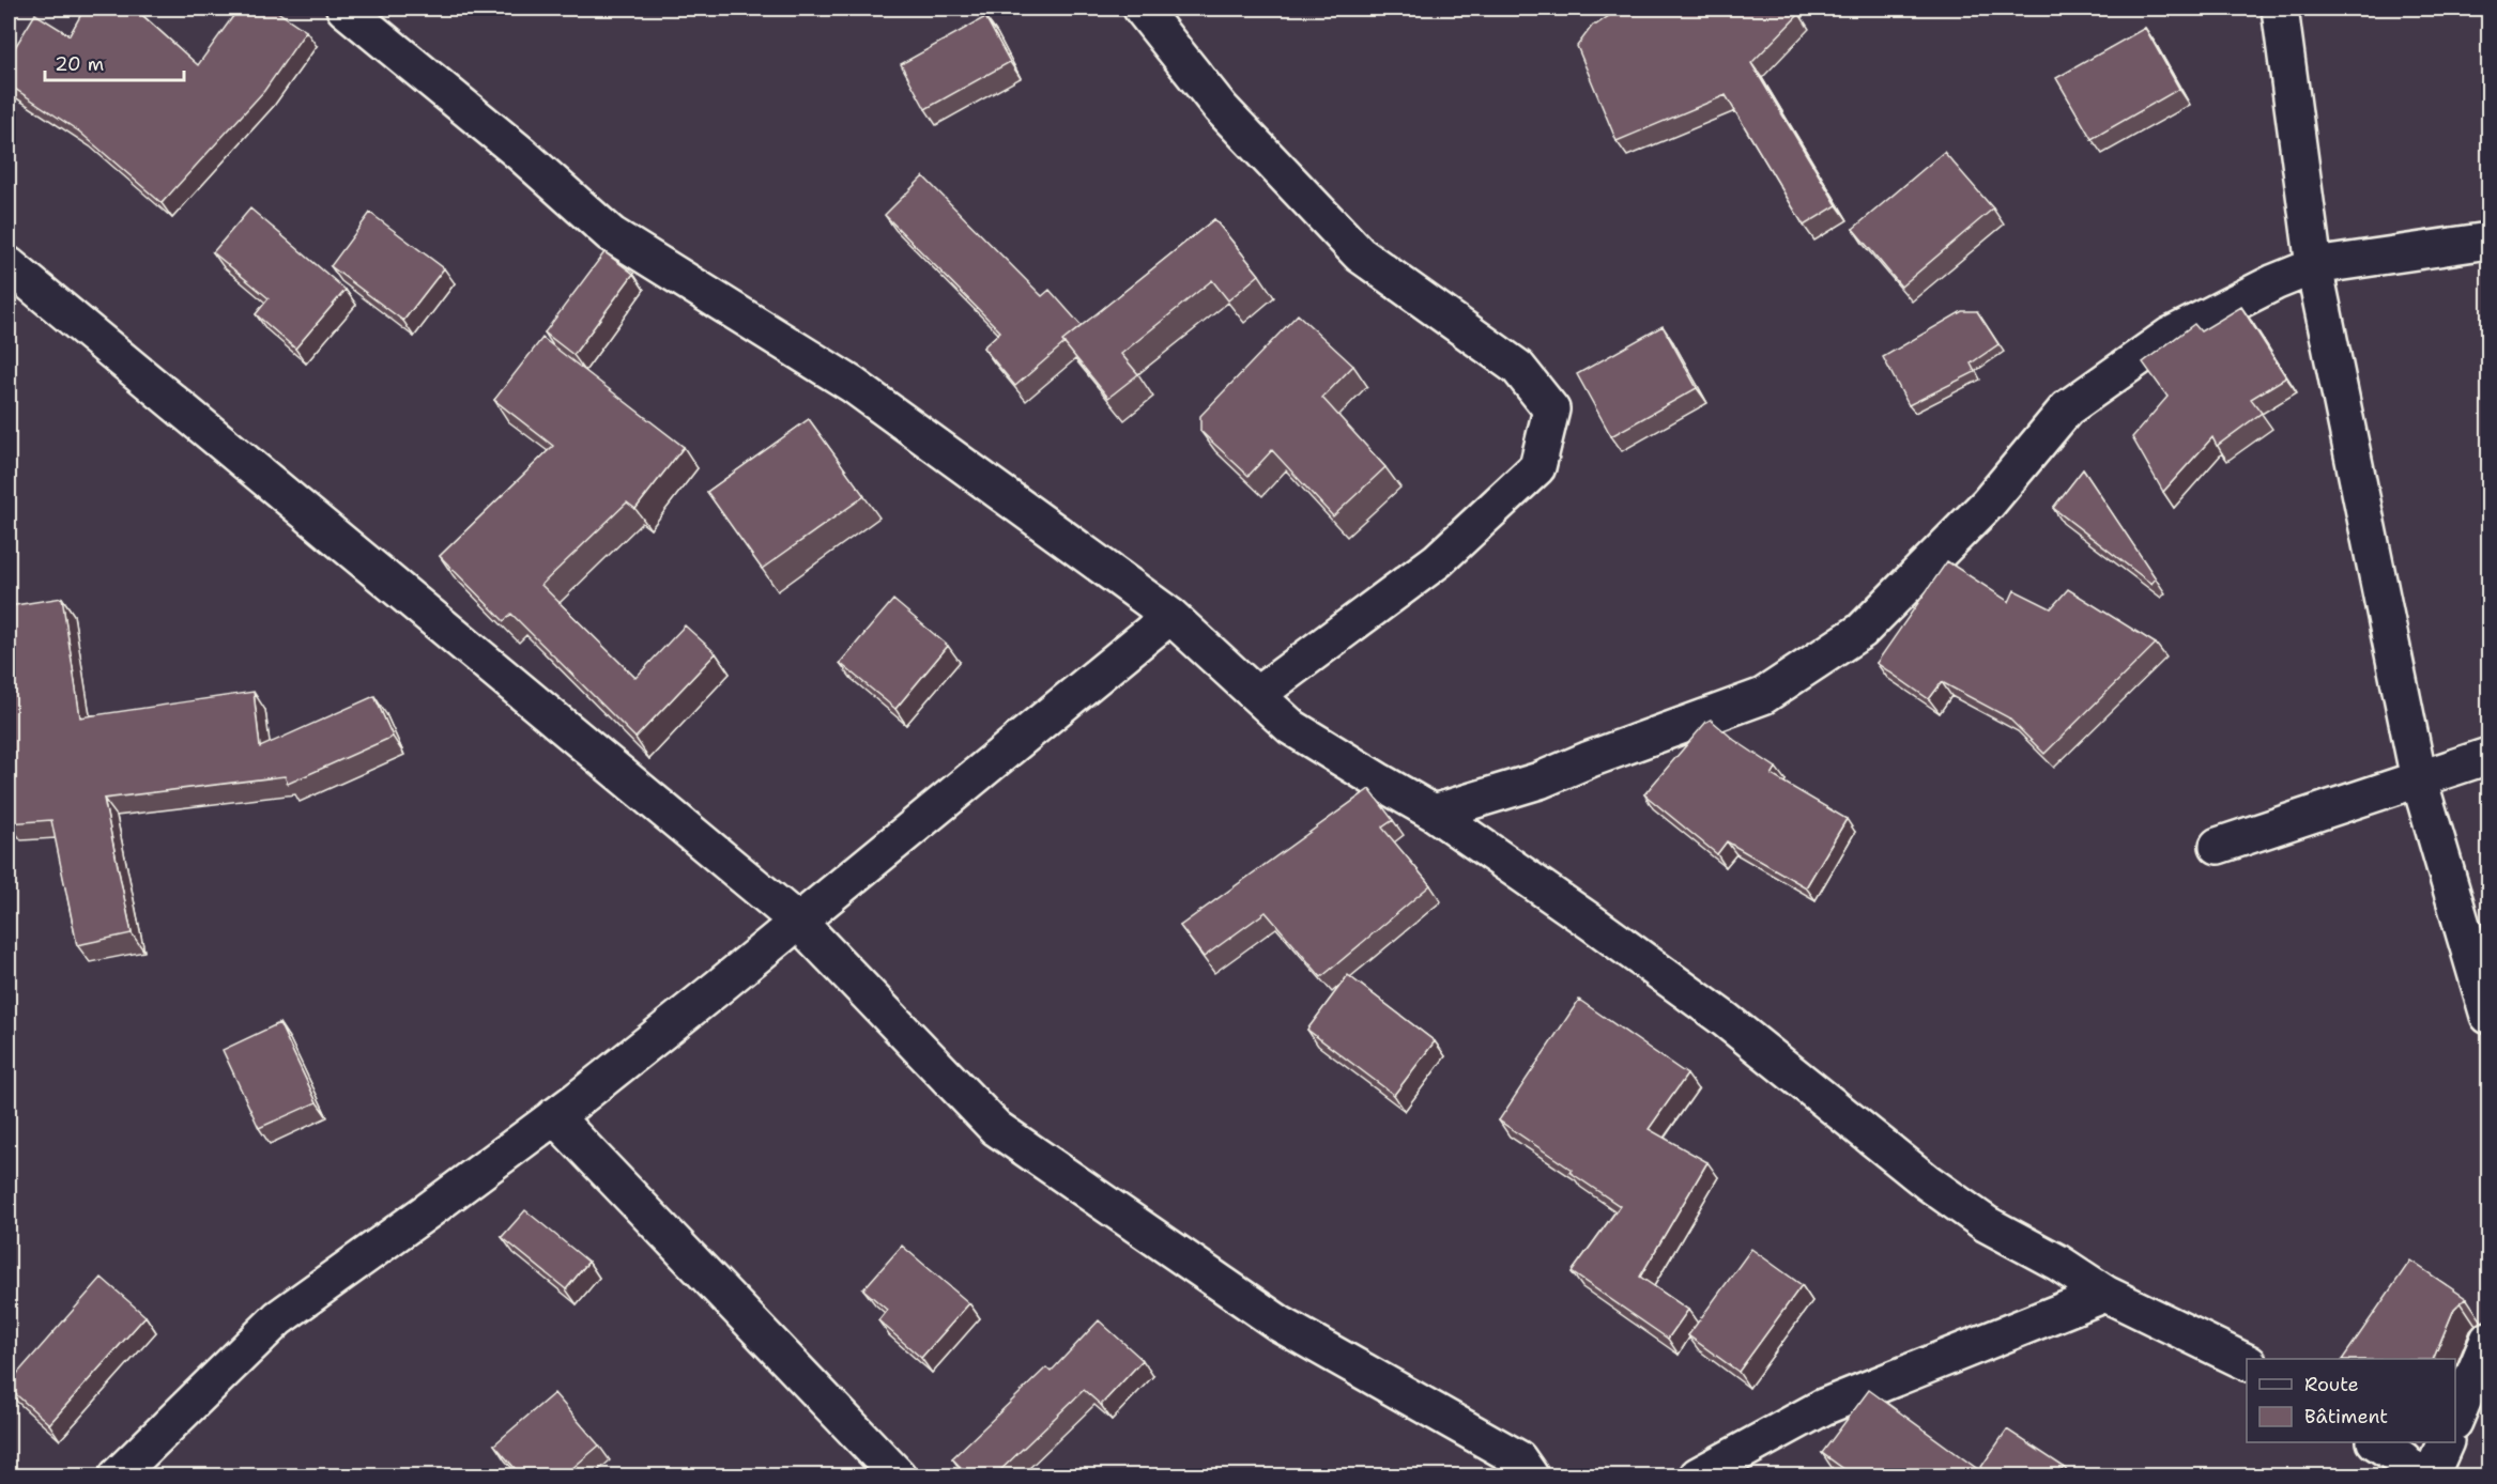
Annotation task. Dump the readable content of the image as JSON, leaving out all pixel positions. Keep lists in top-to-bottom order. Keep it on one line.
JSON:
{"legend":["Route","Bâtiment"],"scale_bar":"20 m"}
